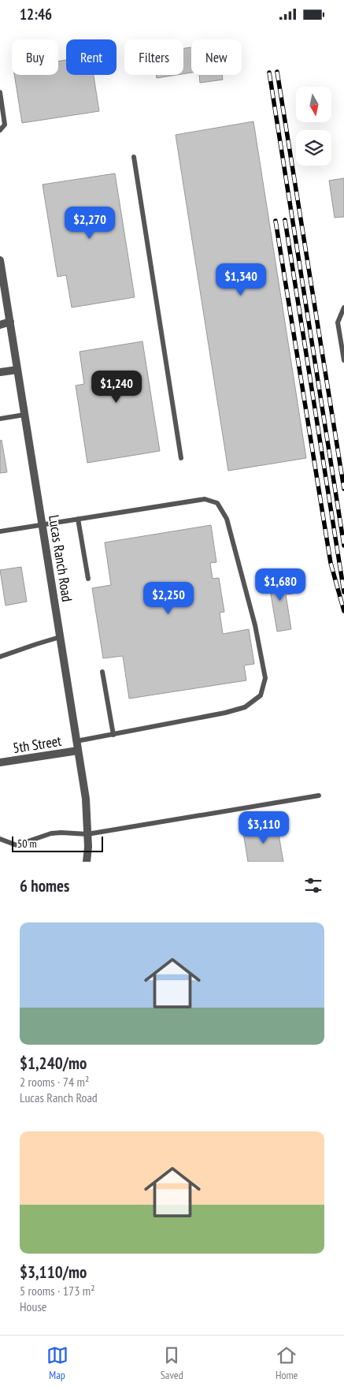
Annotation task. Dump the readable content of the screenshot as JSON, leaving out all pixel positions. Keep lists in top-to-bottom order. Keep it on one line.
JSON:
{"streets":{"street":["Lucas Ranch Road","5th Street"]},"crossings":[["Lucas Ranch Road","5th Street"]],"scale_bar":"50 m","north":"bottom","page":{"status":"12:46","chip":["Buy","Rent","Filters","New"],"price":["$2,270","$1,340","$1,240","$1,680","$2,250","$3,110"],"scale":"50 m","heading":"6 homes","list":[{"name":"$1,240/mo","note":"2 rooms · 74 m² · Lucas Ranch Road"},{"name":"$3,110/mo","note":"5 rooms · 173 m² · House"}],"tabs":["Map","Saved","Home"]}}
